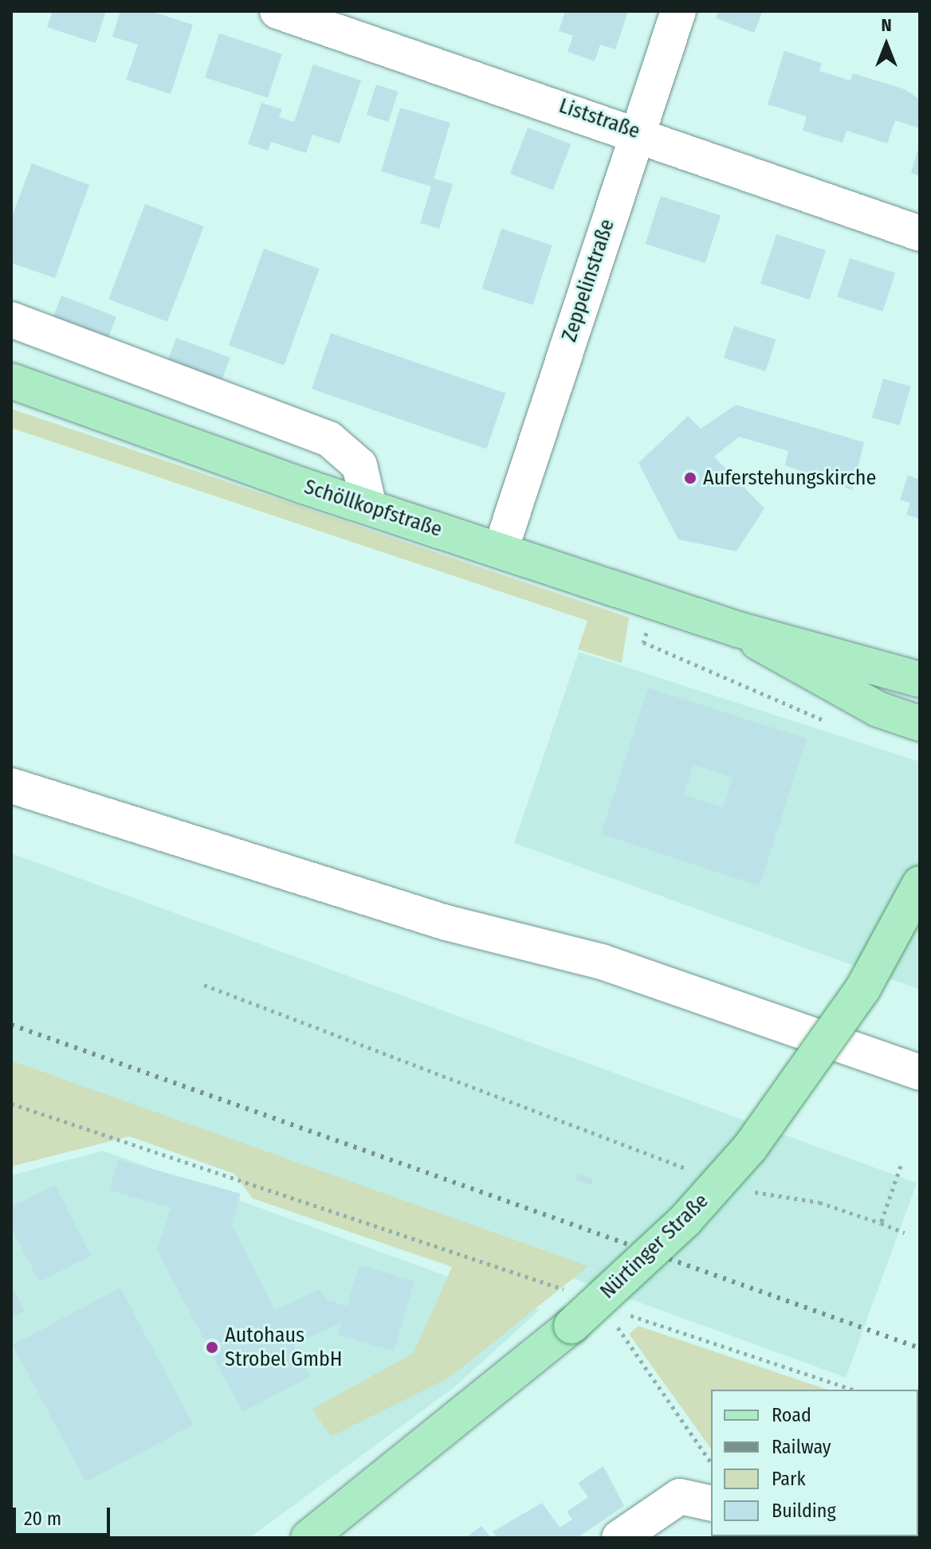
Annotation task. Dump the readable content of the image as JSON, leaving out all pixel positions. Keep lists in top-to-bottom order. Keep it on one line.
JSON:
{"streets":{"main road":["Schöllkopfstraße","Nürtinger Straße"],"street":["Liststraße","Zeppelinstraße"]},"crossings":[["Liststraße","Zeppelinstraße"],["Zeppelinstraße","Schöllkopfstraße"]],"places":["Auferstehungskirche","Autohaus Strobel GmbH"],"legend":["Road","Railway","Park","Building"],"scale_bar":"20 m","north":"top"}
